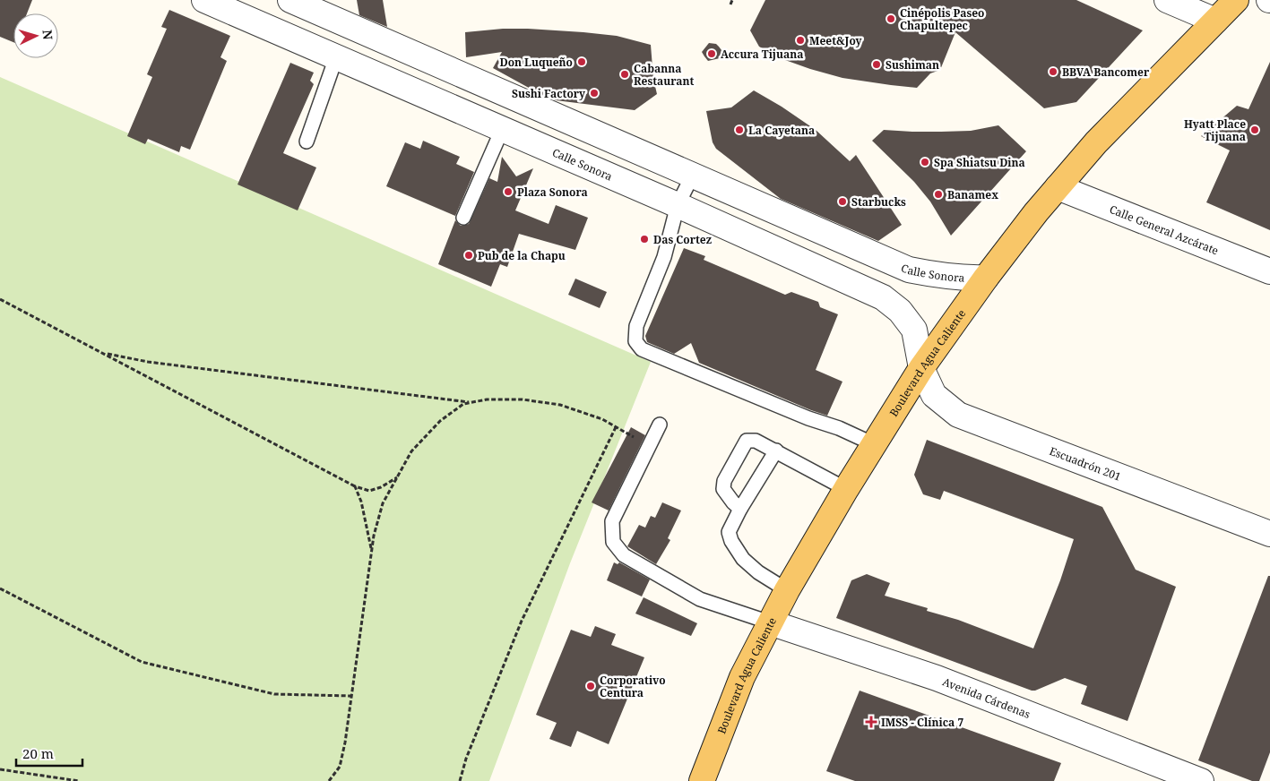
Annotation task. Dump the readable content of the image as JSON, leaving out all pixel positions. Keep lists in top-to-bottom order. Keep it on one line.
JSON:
{"streets":{"main road":["Boulevard Agua Caliente"],"street":["Calle Sonora","Calle General Azcárate","Escuadrón 201","Avenida Cárdenas"]},"crossings":[["Calle Sonora","Boulevard Agua Caliente"],["Calle Sonora","Escuadrón 201"],["Calle General Azcárate","Boulevard Agua Caliente"],["Boulevard Agua Caliente","Escuadrón 201"],["Boulevard Agua Caliente","Avenida Cárdenas"]],"places":{"other":["Cinépolis Paseo Chapultepec","Meet&Joy","Accura Tijuana","Don Luqueño","Sushiman","BBVA Bancomer","Cabanna Restaurant","Sushi Factory","La Cayetana","Hyatt Place Tijuana","Spa Shiatsu Dina","Plaza Sonora","Banamex","Starbucks","Das Cortez","Pub de la Chapu","Corporativo Centura"],"health":["IMSS - Clínica 7"]},"scale_bar":"20 m","north":"right"}
